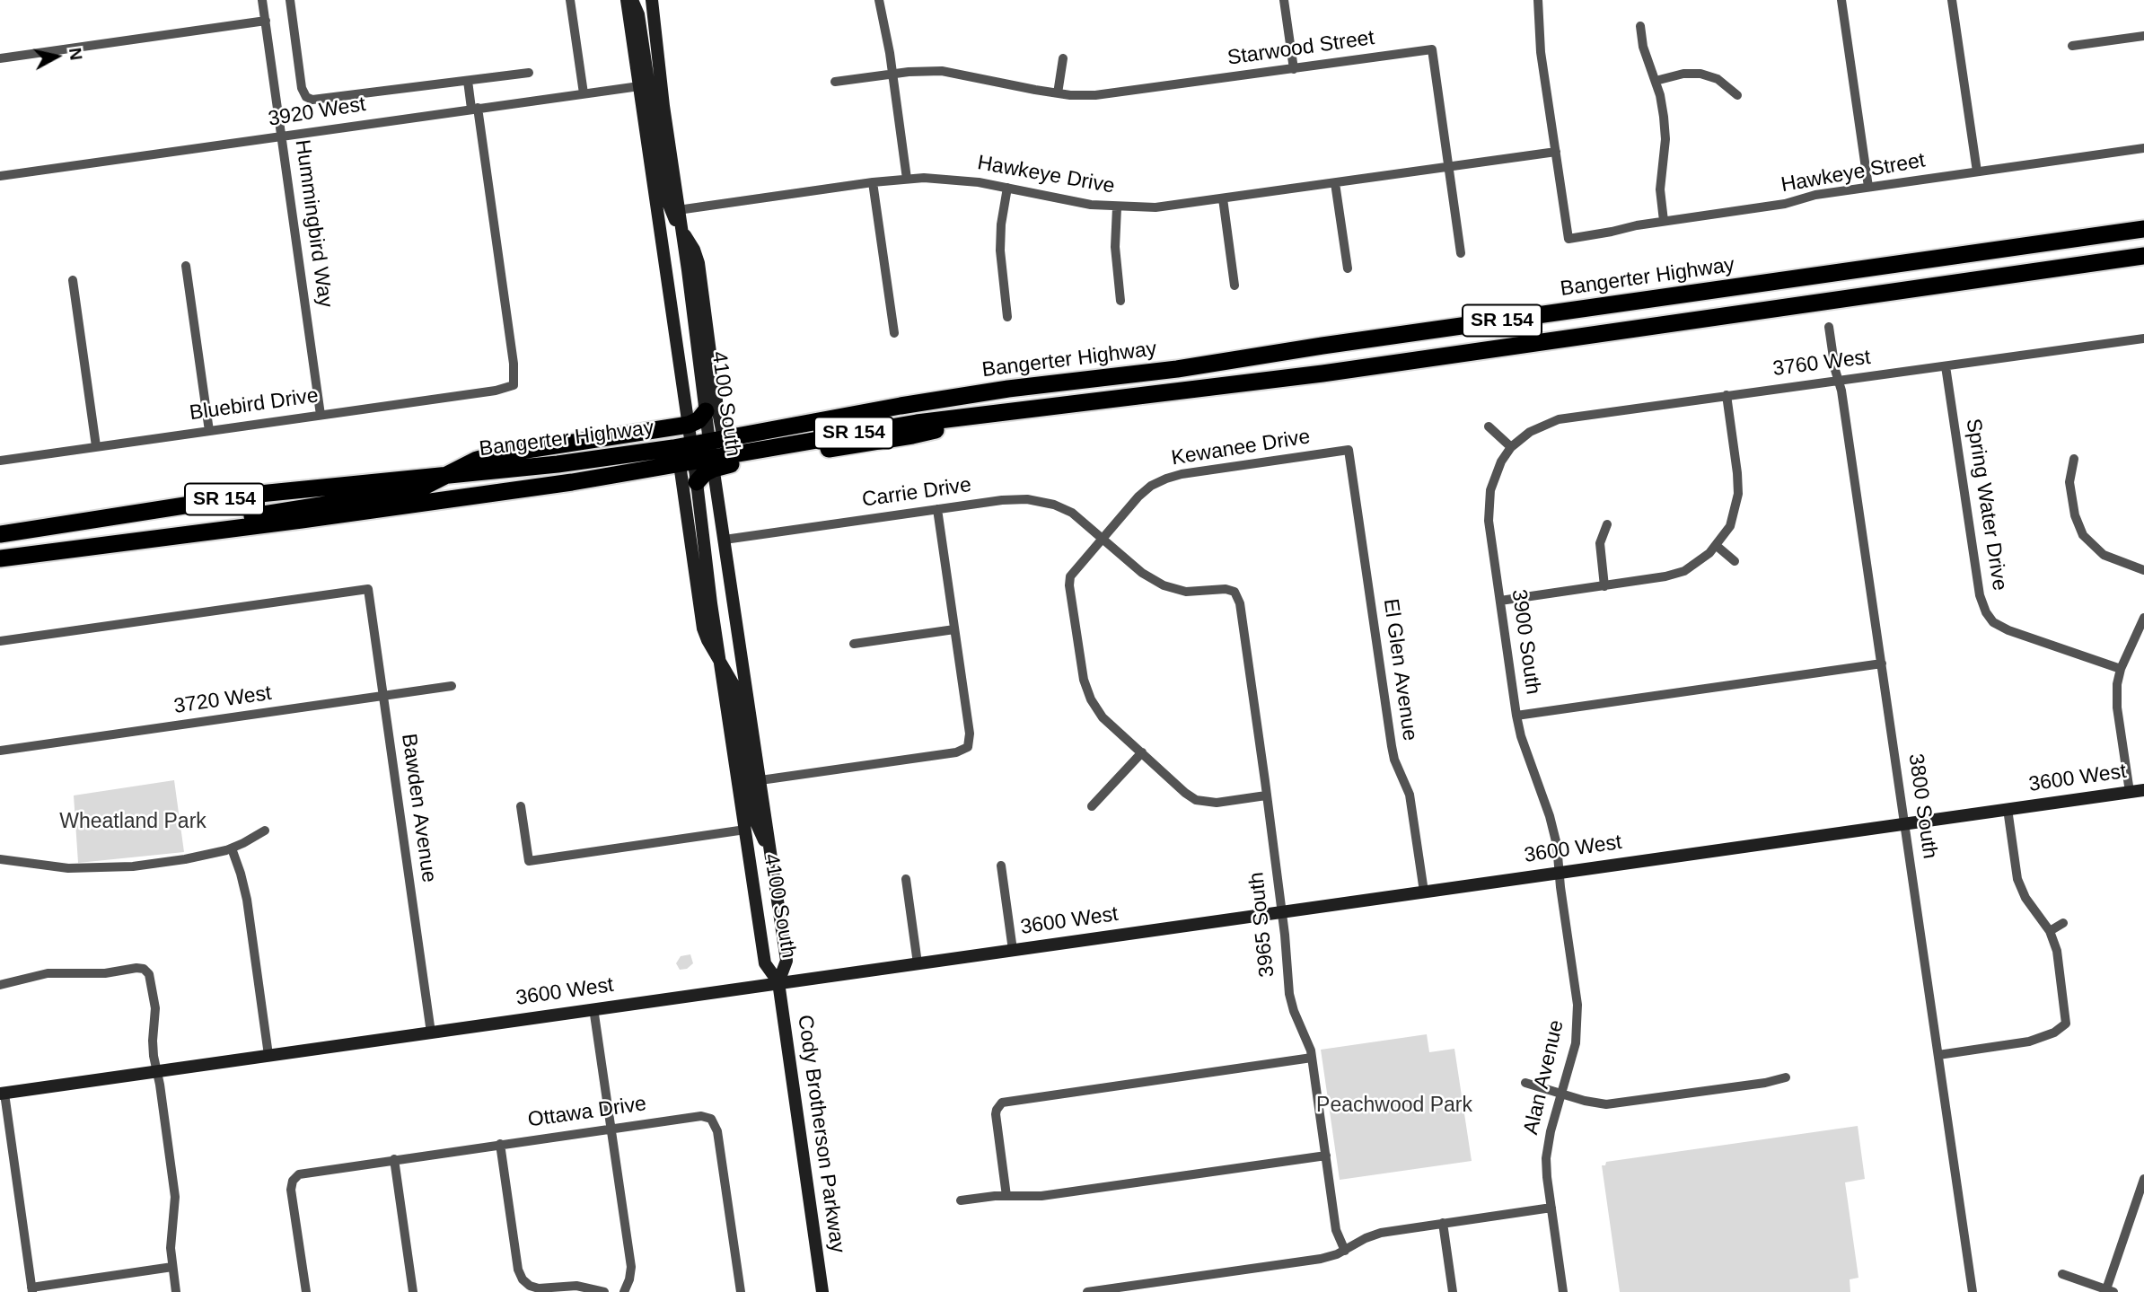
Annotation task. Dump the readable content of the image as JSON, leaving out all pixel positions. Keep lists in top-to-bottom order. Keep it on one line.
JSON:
{"streets":{"highway":["Bangerter Highway","SR 154"],"main road":["4100 South","3600 West","Cody Brotherson Parkway"],"street":["Starwood Street","3920 West","Hawkeye Street","Hawkeye Drive","Hummingbird Way","3760 West","Bluebird Drive","Kewanee Drive","Carrie Drive","Spring Water Drive","3900 South","El Glen Avenue","3720 West","3800 South","Bawden Avenue","3965 South","Alan Avenue","Ottawa Drive"]},"crossings":[["Starwood Street","Hawkeye Drive"],["3920 West","Hummingbird Way"],["3920 West","4100 South"],["3920 West","Bluebird Drive"],["Hawkeye Street","Hawkeye Drive"],["Hawkeye Drive","4100 South"],["Hummingbird Way","Bluebird Drive"],["Bangerter Highway","4100 South"],["3760 West","Spring Water Drive"],["3760 West","3900 South"],["3760 West","3800 South"],["4100 South","Carrie Drive"],["4100 South","3600 West"],["4100 South","Cody Brotherson Parkway"],["Kewanee Drive","Carrie Drive"],["Kewanee Drive","El Glen Avenue"],["Kewanee Drive","3965 South"],["Carrie Drive","3965 South"],["3900 South","3600 West"],["3900 South","Alan Avenue"],["El Glen Avenue","3600 West"],["3720 West","Bawden Avenue"],["3600 West","3800 South"],["3600 West","Bawden Avenue"],["3600 West","3965 South"],["3600 West","Alan Avenue"],["3600 West","Cody Brotherson Parkway"]],"parks":["Wheatland Park","Peachwood Park"],"north":"right"}
